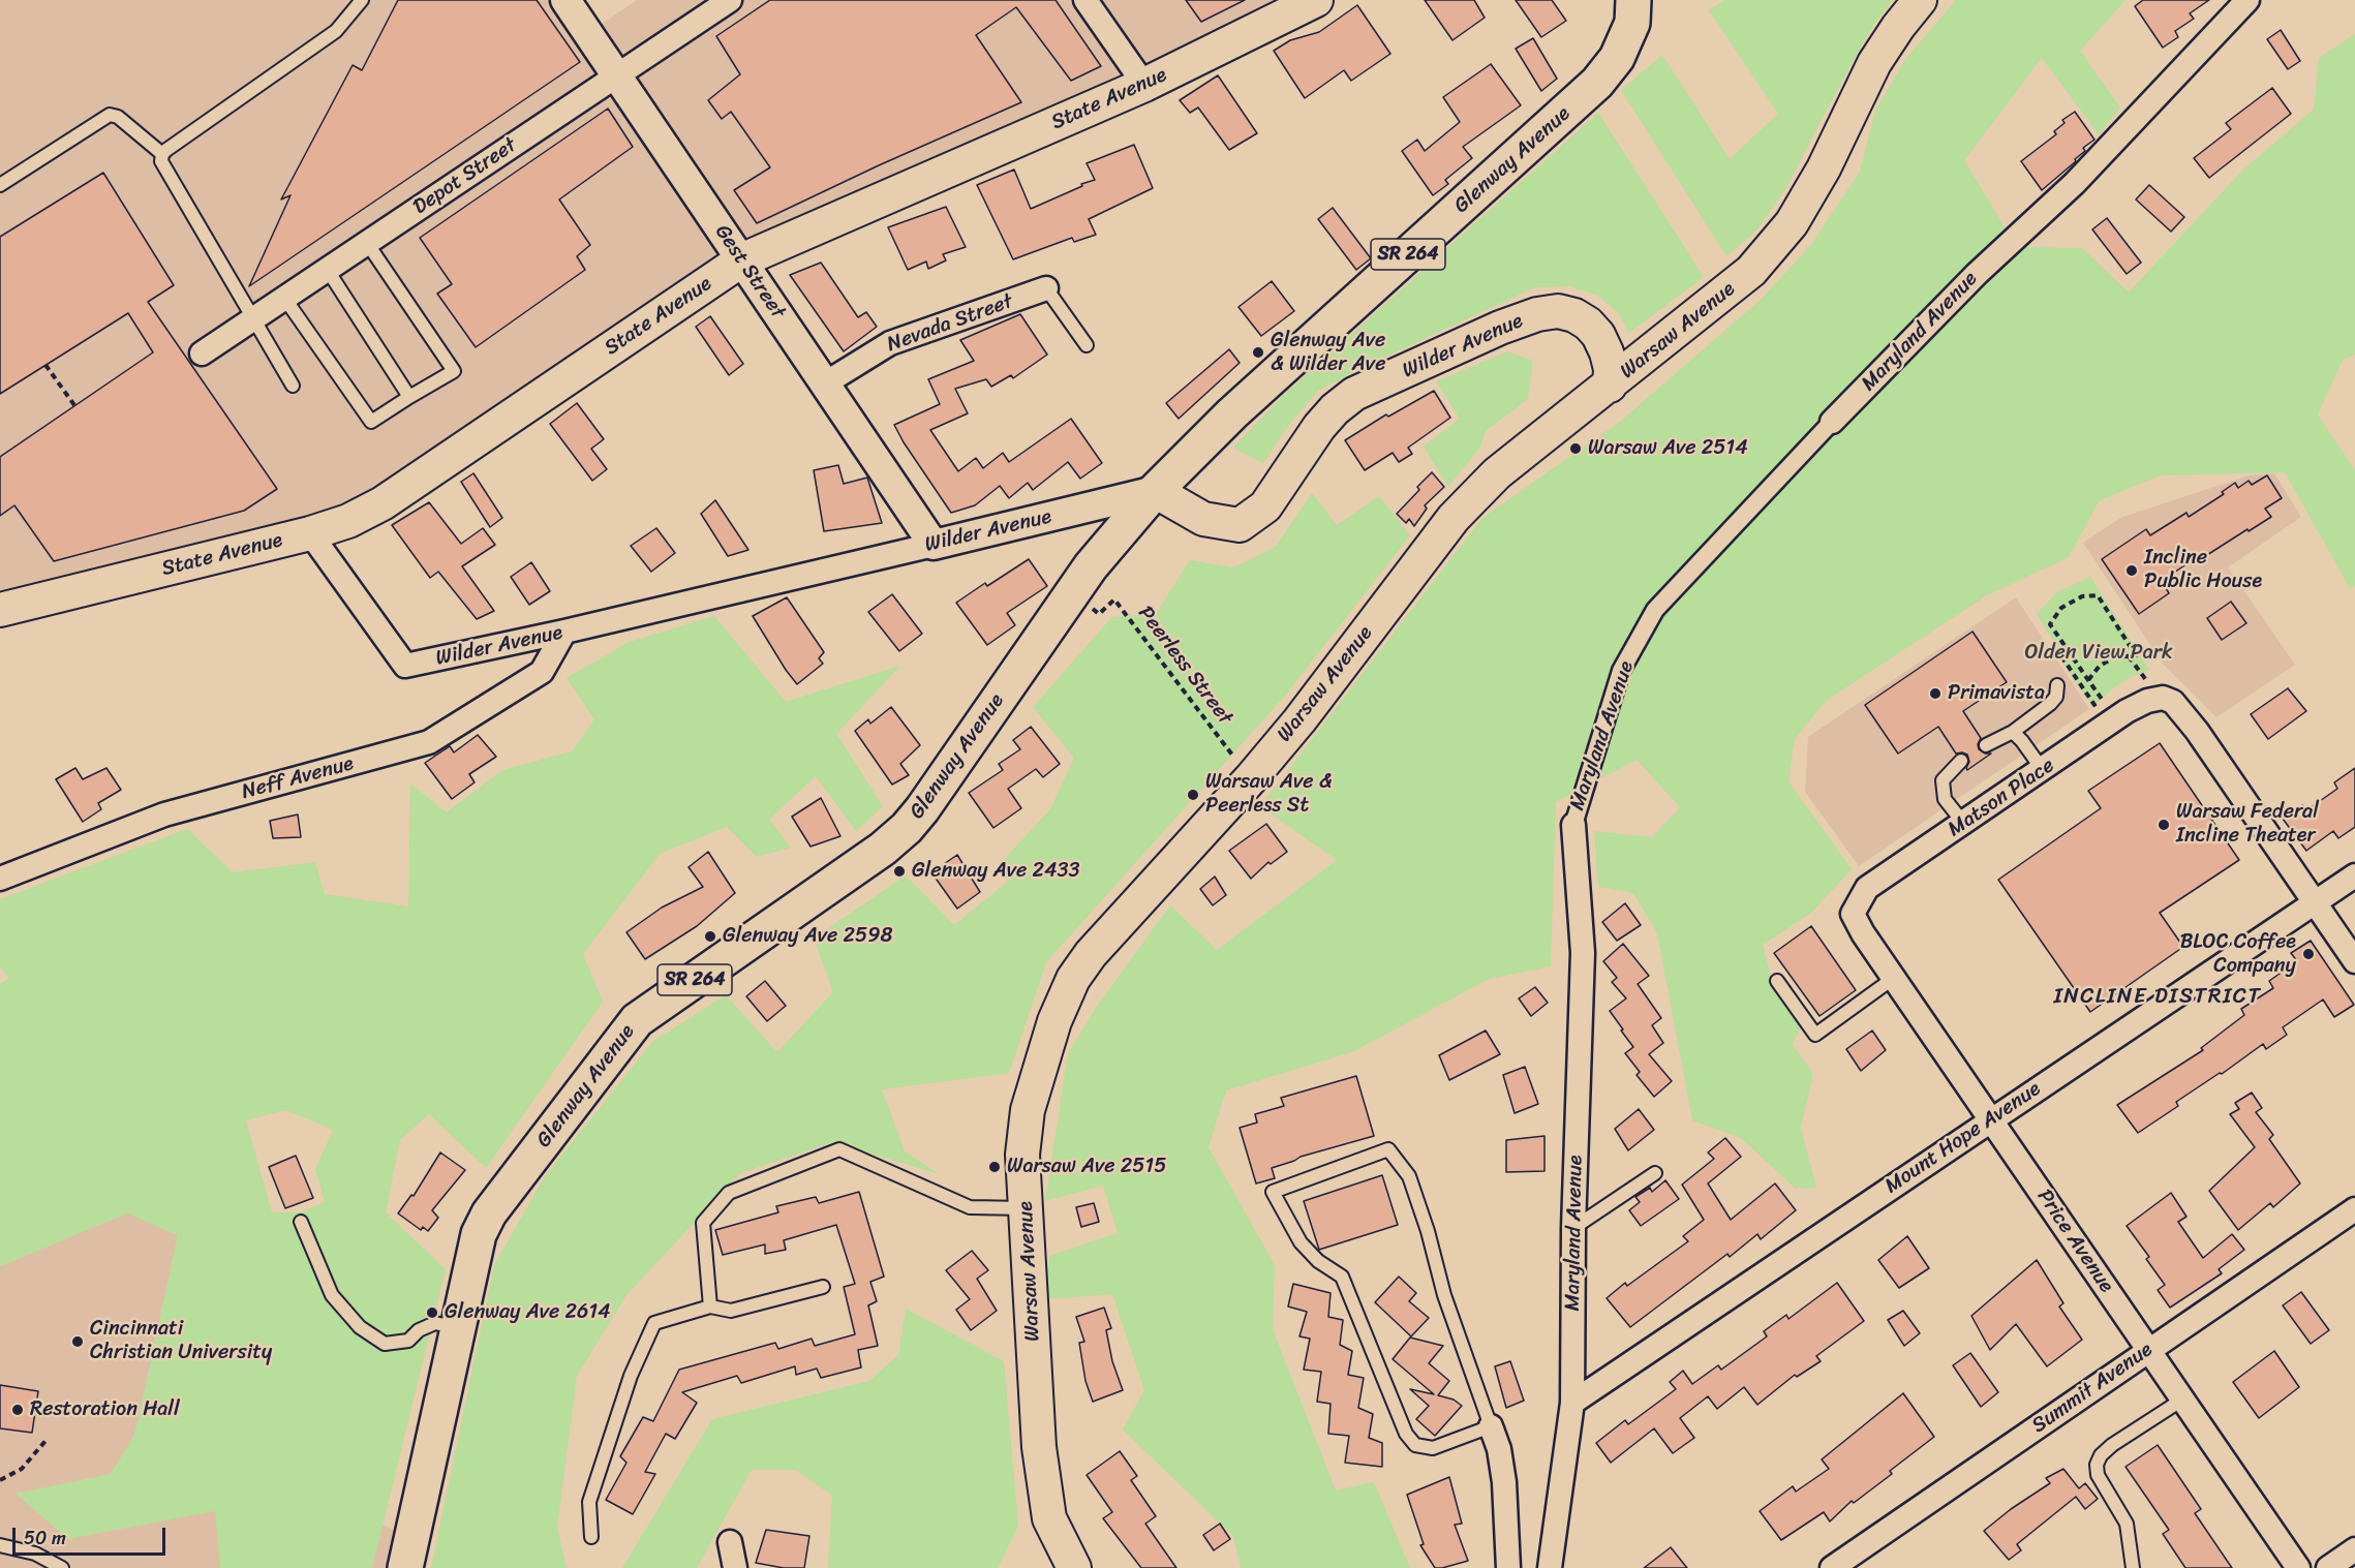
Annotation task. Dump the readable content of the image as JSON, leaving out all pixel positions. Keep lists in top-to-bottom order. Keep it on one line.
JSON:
{"streets":{"main road":["State Avenue","Glenway Avenue","SR 264","Warsaw Avenue","Wilder Avenue"],"street":["Depot Street","Gest Street","Nevada Street","Maryland Avenue","Neff Avenue","Matson Place","Mount Hope Avenue","Price Avenue","Summit Avenue"],"path":["Peerless Street"]},"crossings":[["State Avenue","Gest Street"],["State Avenue","Wilder Avenue"],["Glenway Avenue","Wilder Avenue"],["Depot Street","Gest Street"],["Gest Street","Nevada Street"],["Gest Street","Wilder Avenue"],["Warsaw Avenue","Wilder Avenue"],["Warsaw Avenue","Peerless Street"],["Maryland Avenue","Mount Hope Avenue"],["Wilder Avenue","Neff Avenue"],["Matson Place","Mount Hope Avenue"],["Matson Place","Price Avenue"],["Mount Hope Avenue","Price Avenue"],["Price Avenue","Summit Avenue"]],"districts":["INCLINE DISTRICT"],"parks":["Olden View Park"],"places":["Glenway Ave & Wilder Ave","Warsaw Ave 2514","Incline Public House","Primavista","Warsaw Ave & Peerless St","Warsaw Federal Incline Theater","Glenway Ave 2433","Glenway Ave 2598","BLOC Coffee Company","Warsaw Ave 2515","Glenway Ave 2614","Cincinnati Christian University","Restoration Hall"],"scale_bar":"50 m"}
